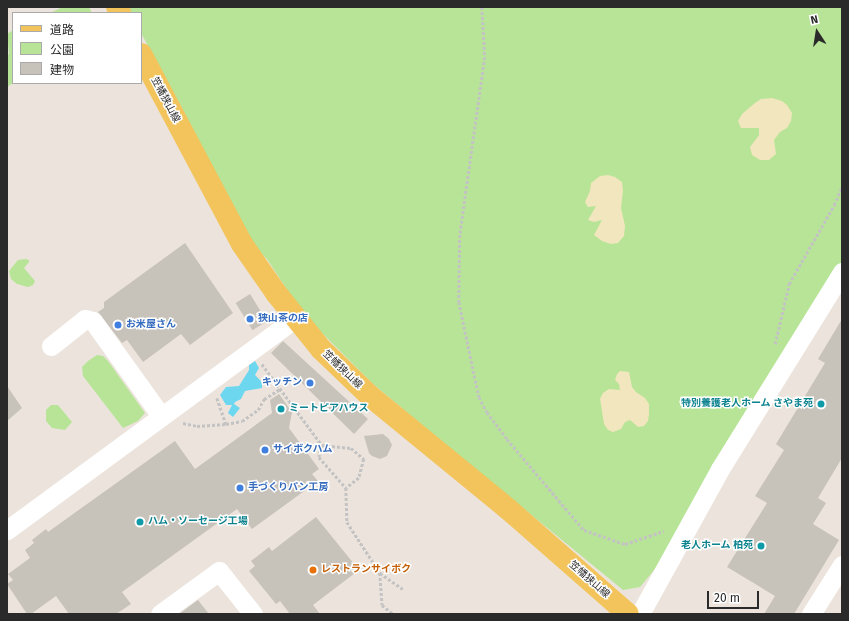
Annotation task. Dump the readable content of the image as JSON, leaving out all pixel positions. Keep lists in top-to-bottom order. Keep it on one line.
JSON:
{"streets":{"main road":["笠幡狭山線"]},"places":["狭山茶の店","お米屋さん","キッチン","特別養護老人ホーム さやま苑","ミートピアハウス","サイボクハム","手づくりパン工房","ハム・ソーセージ工場","老人ホーム 柏苑","レストランサイボク"],"legend":["道路","公園","建物"],"scale_bar":"20 m","north":"top"}
